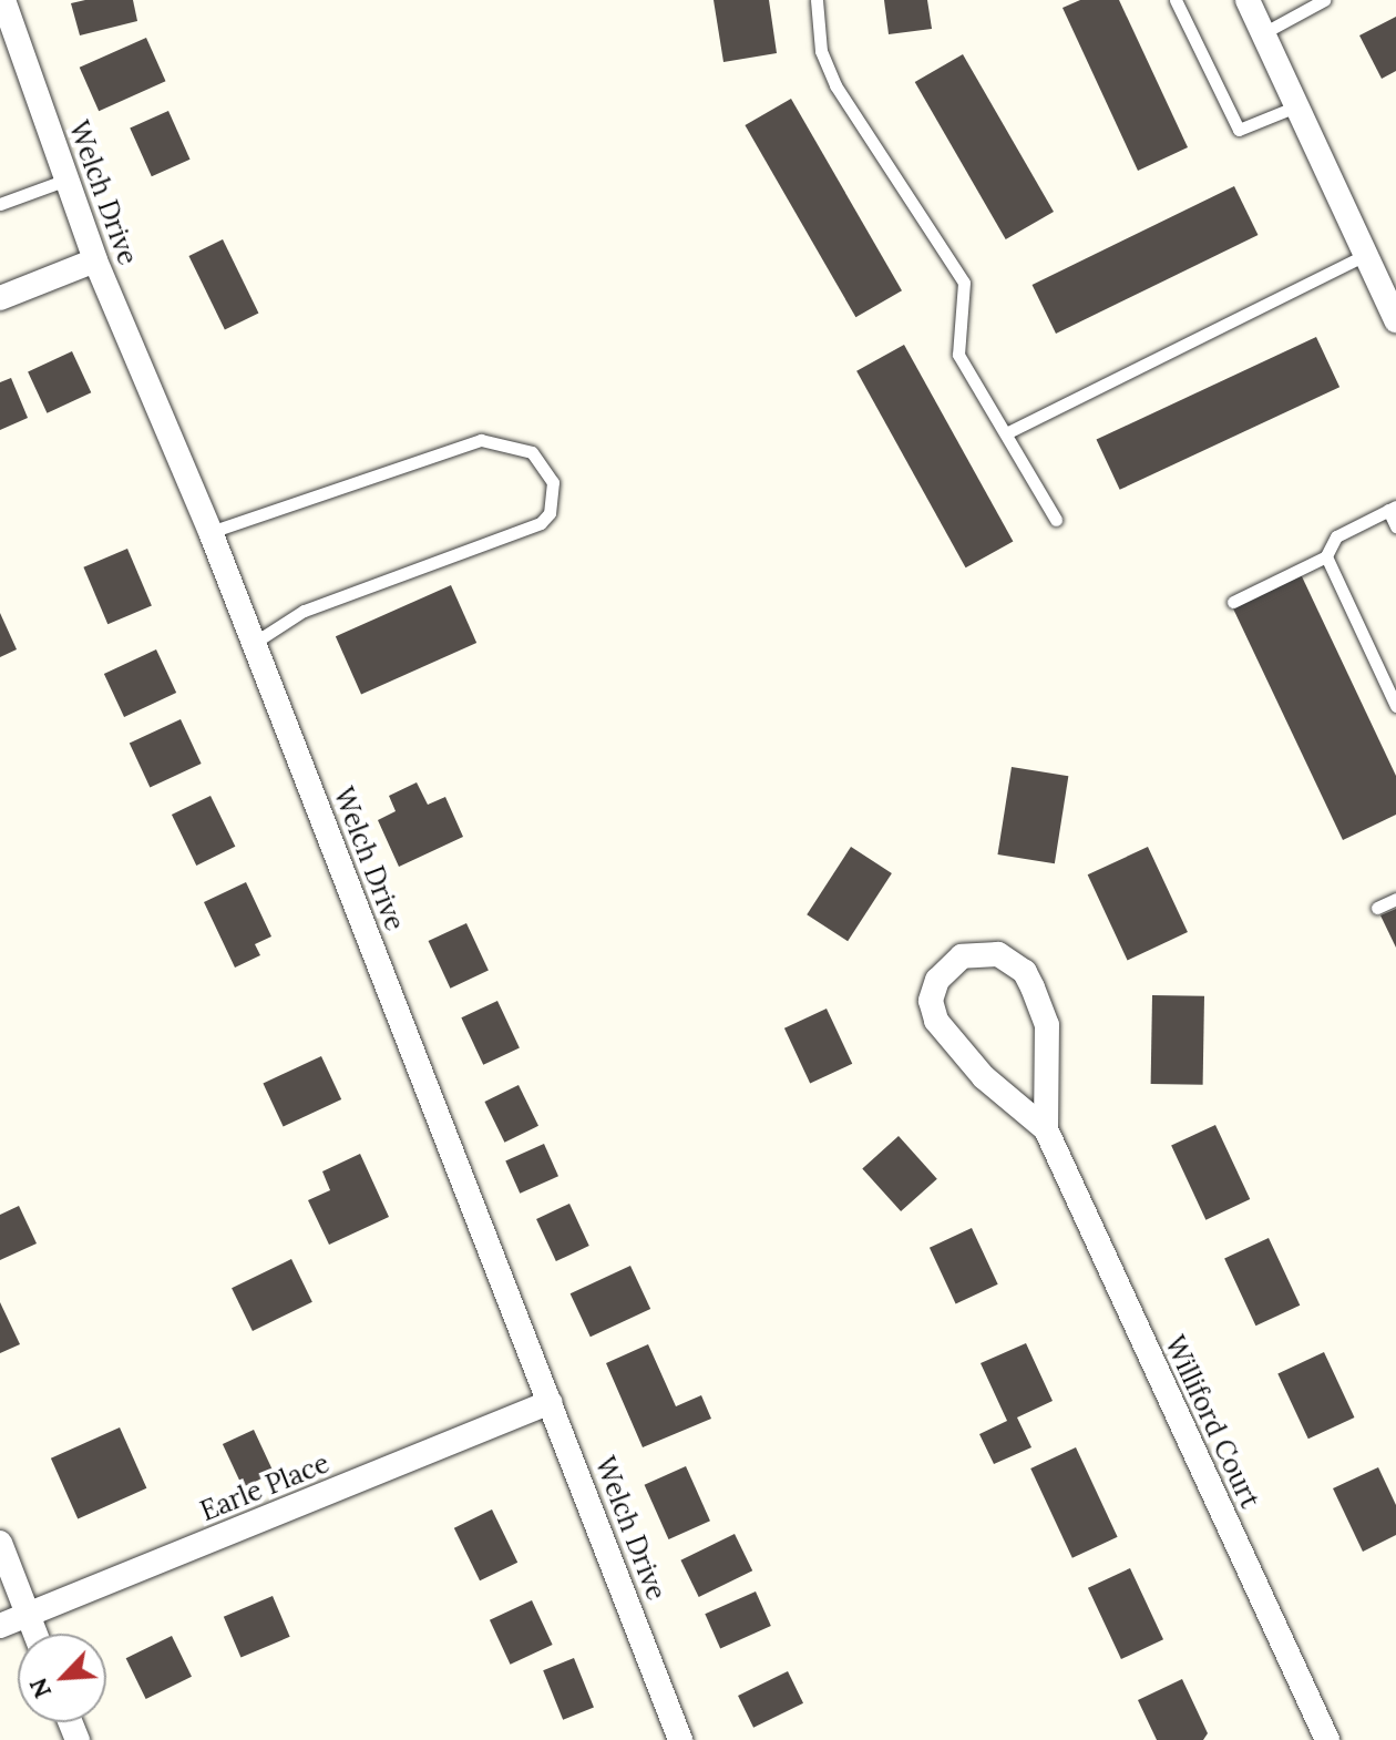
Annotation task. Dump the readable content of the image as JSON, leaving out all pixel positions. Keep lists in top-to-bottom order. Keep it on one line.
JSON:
{"streets":{"street":["Welch Drive","Williford Court","Earle Place"]},"crossings":[["Welch Drive","Earle Place"]],"north":"bottom left"}
